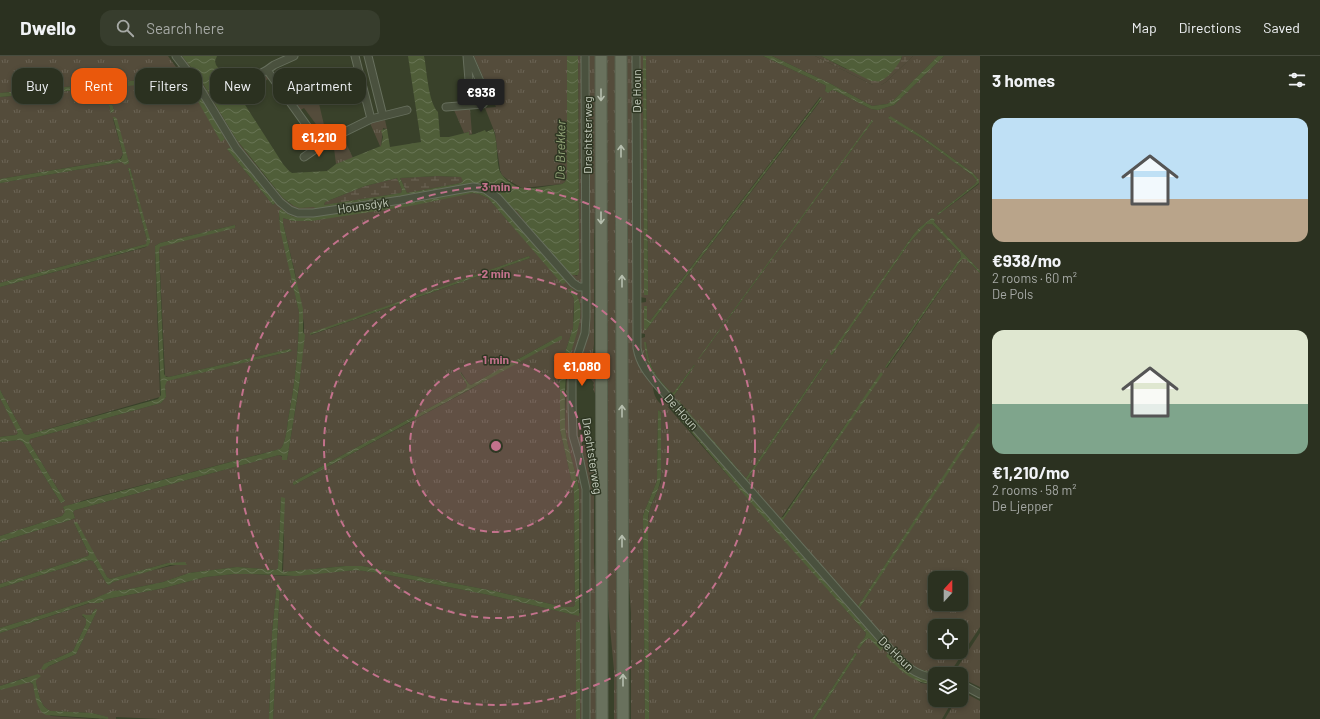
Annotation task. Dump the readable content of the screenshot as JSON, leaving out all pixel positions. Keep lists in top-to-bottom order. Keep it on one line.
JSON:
{"streets":{"main road":["Drachtsterweg"],"street":["De Houn","Hounsdyk"]},"crossings":[["Drachtsterweg","Hounsdyk"]],"water":["De Brekker"],"north":"top","page":{"header":"Dwello","search":"Search here","nav":["Map","Directions","Saved"],"heading":"3 homes","chip":["Buy","Rent","Filters","New","Apartment"],"price":["€938","€1,210","€1,080"],"list":[{"name":"€938/mo","note":"2 rooms · 60 m² · De Pols"},{"name":"€1,210/mo","note":"2 rooms · 58 m² · De Ljepper"}]},"rings":["3 min","2 min","1 min"]}
